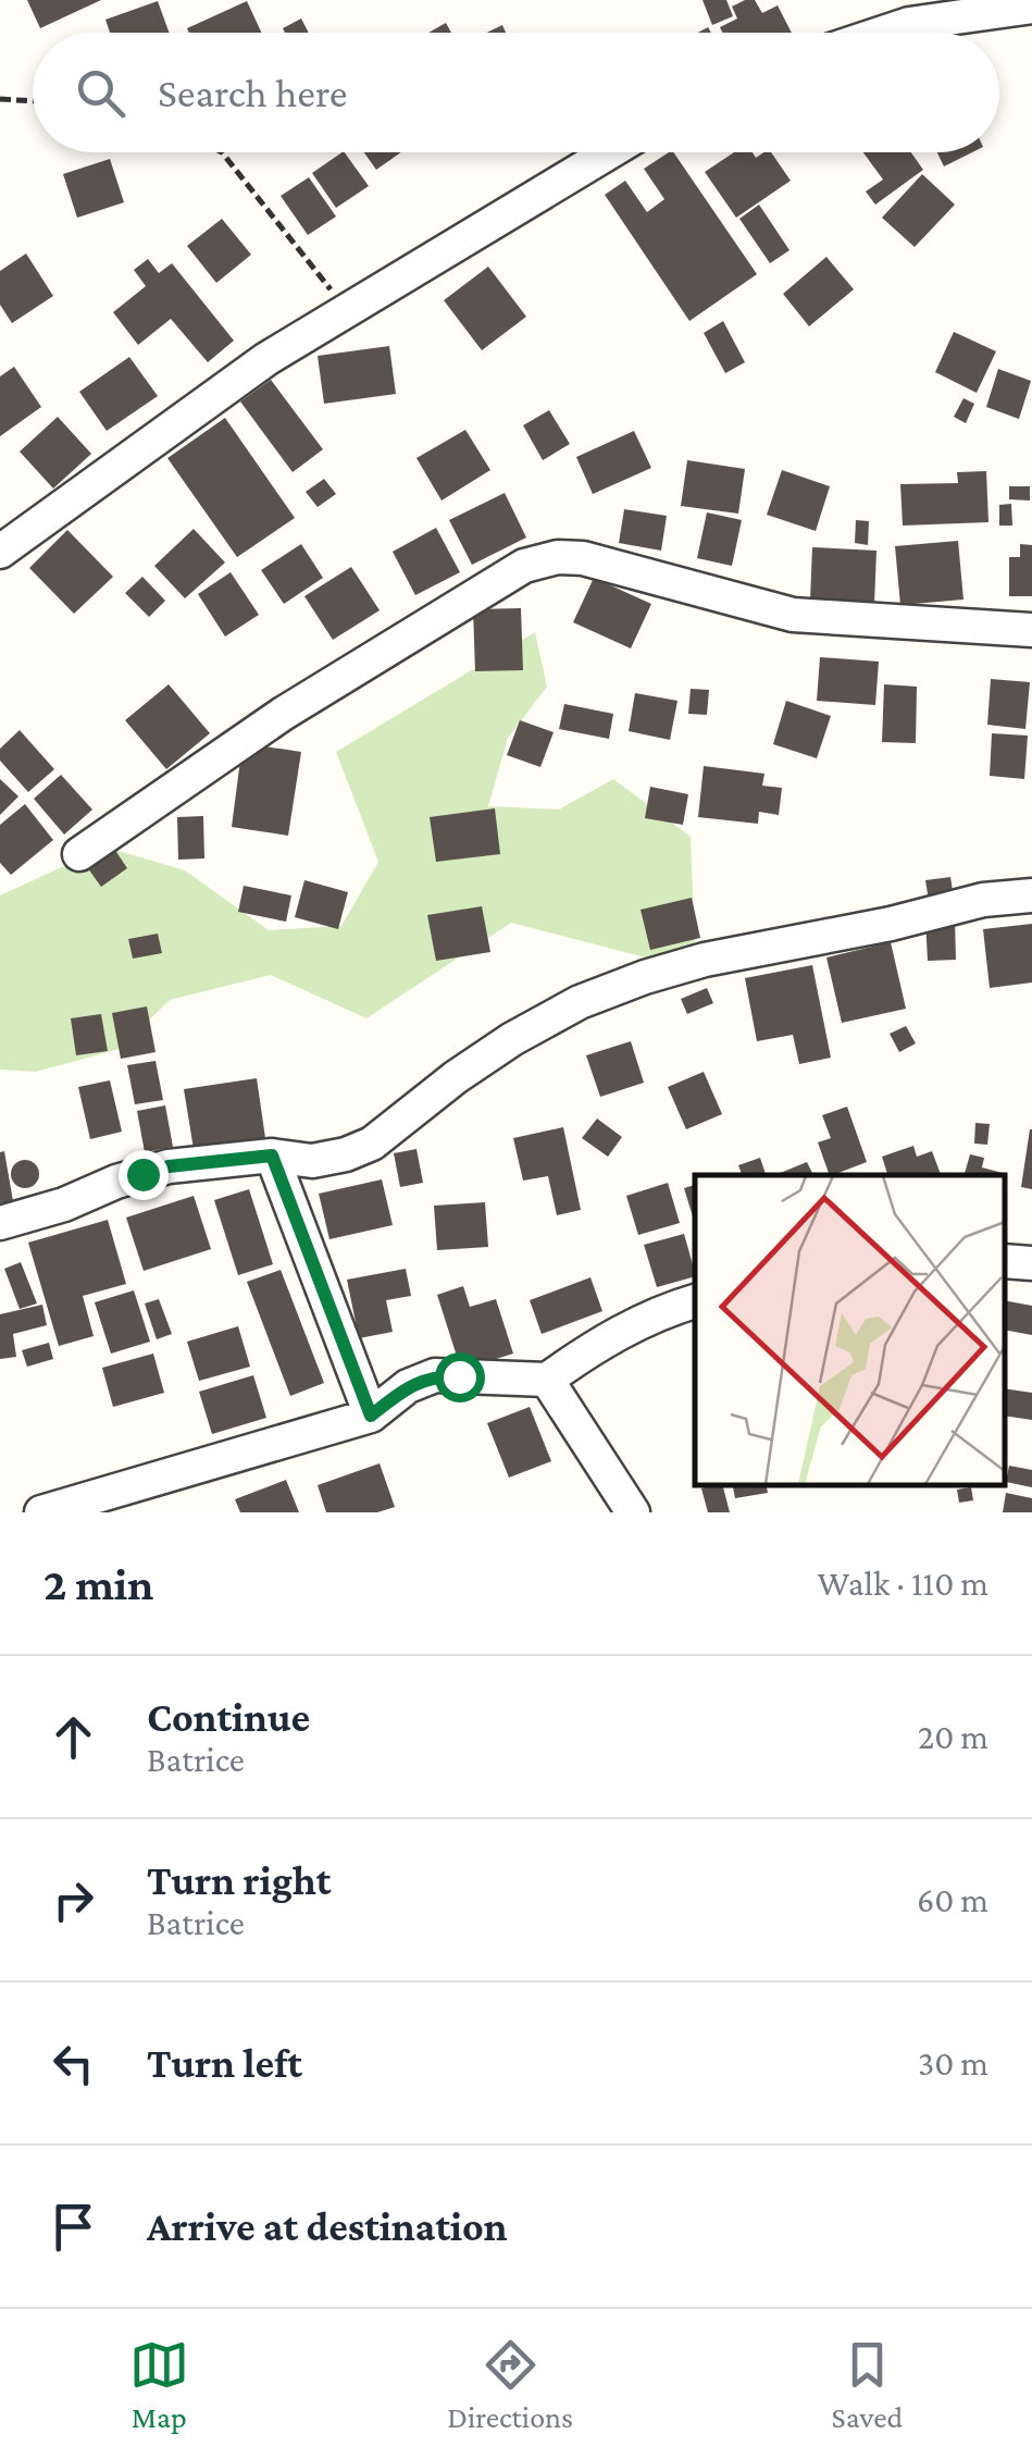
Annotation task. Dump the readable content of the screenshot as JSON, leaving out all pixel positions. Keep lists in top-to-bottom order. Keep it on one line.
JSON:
{"page":{"search":"Search here","heading":["2 min","Walk · 110 m"],"list":[["Continue","Batrice","20 m"],["Turn right","Batrice","60 m"],["Turn left","30 m"],"Arrive at destination"],"nav":["Map","Directions","Saved"]}}
